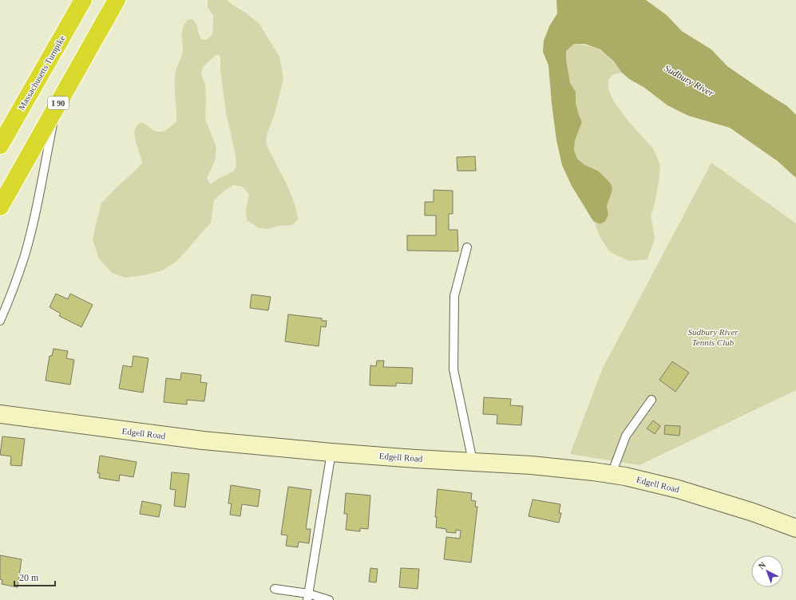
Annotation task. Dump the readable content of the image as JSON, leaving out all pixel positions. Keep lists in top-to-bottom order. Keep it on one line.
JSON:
{"streets":{"highway":["Massachusetts Turnpike","I 90"],"main road":["Edgell Road"]},"water":["Sudbury River"],"parks":["Sudbury River Tennis Club"],"scale_bar":"20 m","north":"top left"}
